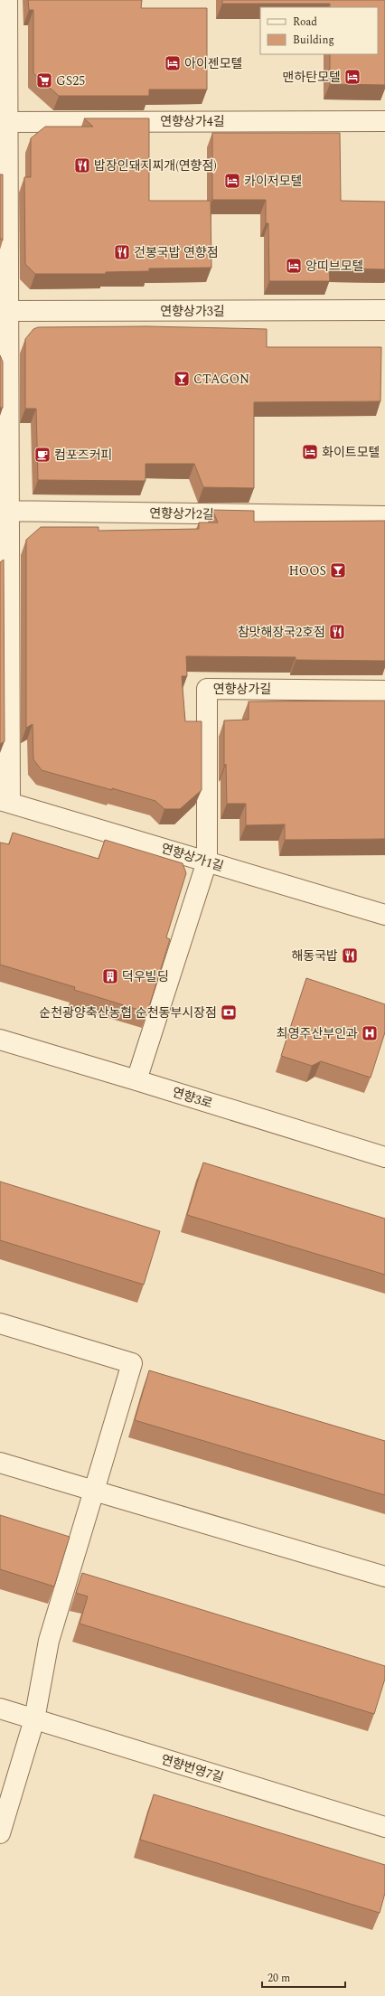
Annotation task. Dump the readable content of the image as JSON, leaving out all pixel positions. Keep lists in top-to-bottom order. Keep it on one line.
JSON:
{"streets":{"street":["연향상가4길","연향상가3길","연향상가2길","연향상가길","연향상가1길","연향3로","연향번영7길"]},"crossings":[["연향상가길","연향상가1길"]],"places":{"hotel":["아이젠모텔","맨하탄모텔","카이저모텔","앙띠브모텔","화이트모텔"],"supermarket":["GS25"],"restaurant":["밥장인돼지찌개(연향점)","건봉국밥 연향점","참맛해장국2호점","해동국밥"],"bar":["CTAGON","HOOS"],"cafe":["컴포즈커피"],"building":["덕우빌딩"],"bank":["순천광양축산농협 순천동부시장점"],"hospital":["최영주산부인과"]},"legend":["Road","Building"],"scale_bar":"20 m"}
